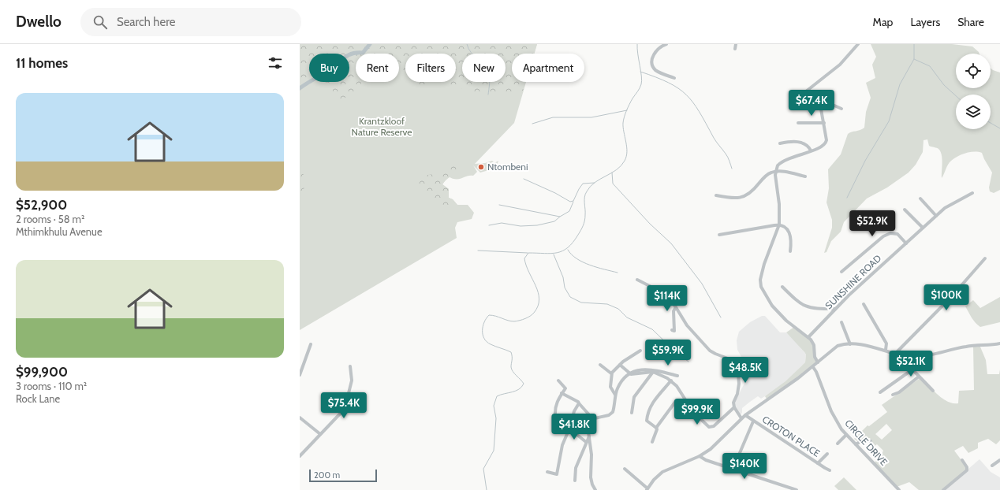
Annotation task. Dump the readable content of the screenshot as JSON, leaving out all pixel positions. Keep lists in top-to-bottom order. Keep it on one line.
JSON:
{"streets":{"street":["SUNSHINE ROAD","CROTON PLACE","CIRCLE DRIVE"]},"parks":["Krantzkloof Nature Reserve"],"places":["Ntombeni"],"scale_bar":"200 m","page":{"header":"Dwello","search":"Search here","nav":["Map","Layers","Share"],"heading":"11 homes","chip":["Buy","Rent","Filters","New","Apartment"],"list":[{"name":"$52,900","note":"2 rooms · 58 m² · Mthimkhulu Avenue"},{"name":"$99,900","note":"3 rooms · 110 m² · Rock Lane"}],"price":["$67.4K","$52.9K","$100K","$114K","$59.9K","$52.1K","$48.5K","$75.4K","$99.9K","$41.8K","$140K"],"scale":"200 m"}}
